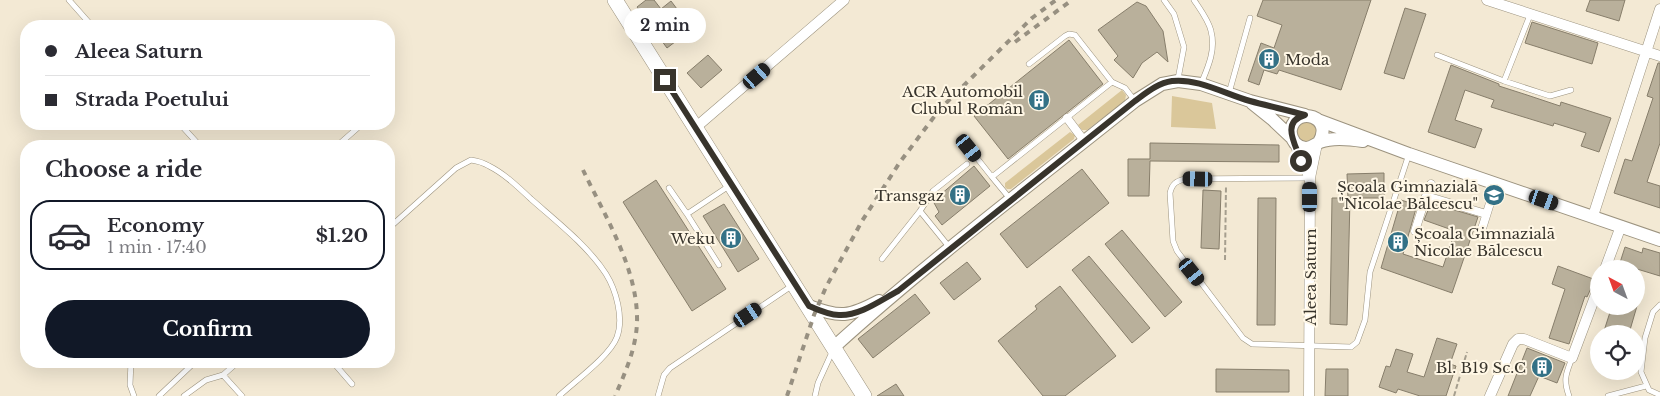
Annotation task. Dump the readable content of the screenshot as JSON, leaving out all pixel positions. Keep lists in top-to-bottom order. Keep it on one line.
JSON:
{"streets":{"street":["Aleea Saturn"]},"places":{"building":["Moda","ACR Automobil Clubul Român","Transgaz","Weku","Școala Gimnazială Nicolae Bălcescu","Bl. B19 Sc.C"],"school or university":["Școala Gimnazială \"Nicolae Bălcescu\""]},"north":"top left","page":{"bubble":"2 min","banner":["Aleea Saturn","Strada Poetului"],"heading":"Choose a ride","list":[{"name":"Economy","note":"1 min · 17:40","value":"$1.20"}],"buttons":"Confirm"}}
